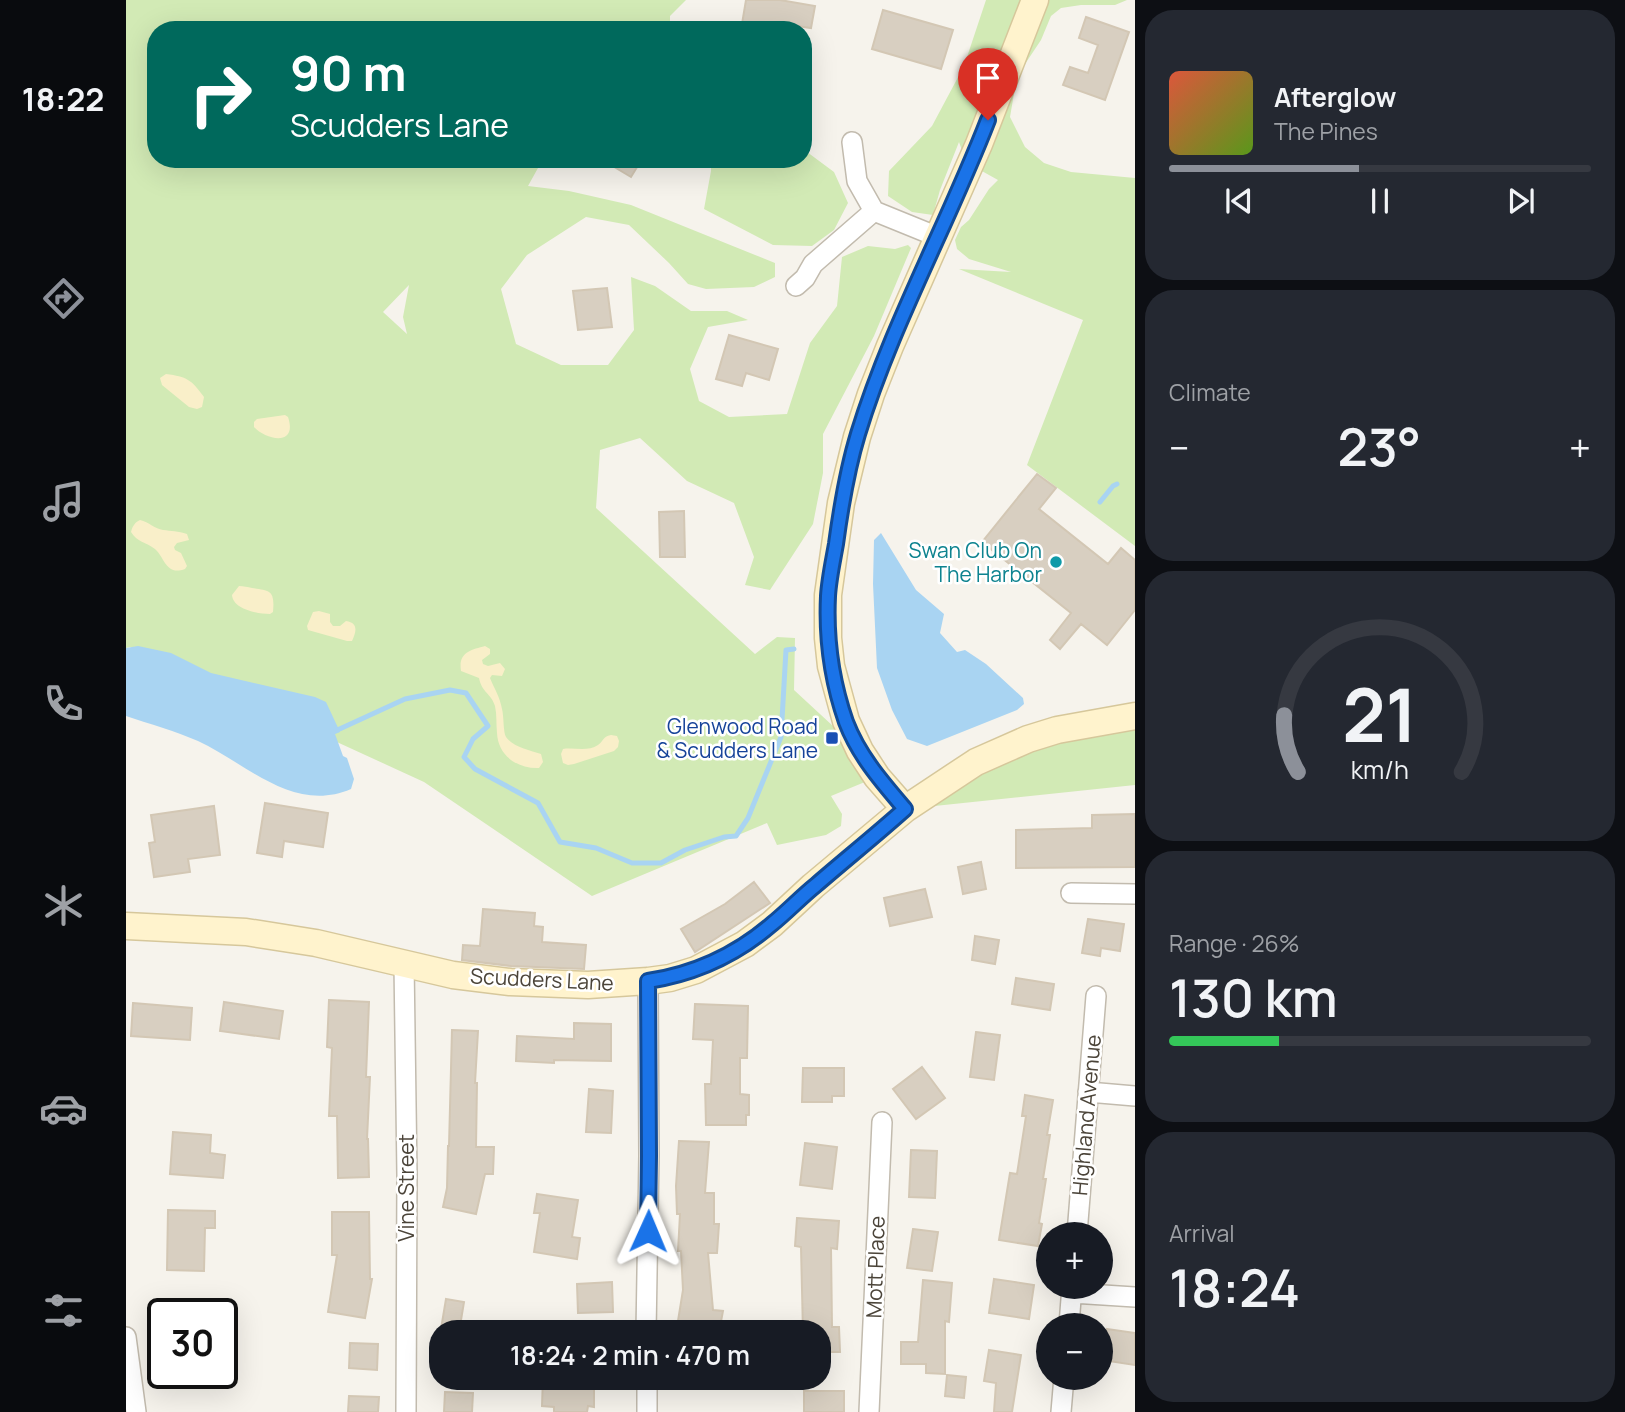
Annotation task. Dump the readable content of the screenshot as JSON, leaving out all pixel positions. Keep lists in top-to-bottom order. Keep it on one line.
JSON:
{"streets":{"main road":["Scudders Lane"],"street":["Highland Avenue","Vine Street","Mott Place"]},"crossings":[["Scudders Lane","Vine Street"]],"places":{"other":["Swan Club On The Harbor"],"transit":["Glenwood Road & Scudders Lane"]},"page":{"tabs":"18:22","turn":["90 m","Scudders Lane"],"song":["Afterglow","The Pines"],"tile":["Climate",["Range · 26%","130 km"],["Arrival","18:24"]],"heat":["−","23°","+"],"map_buttons":["+","−"],"limit":"30","trip":"18:24 · 2 min · 470 m","gauge":["21","km/h"]}}
